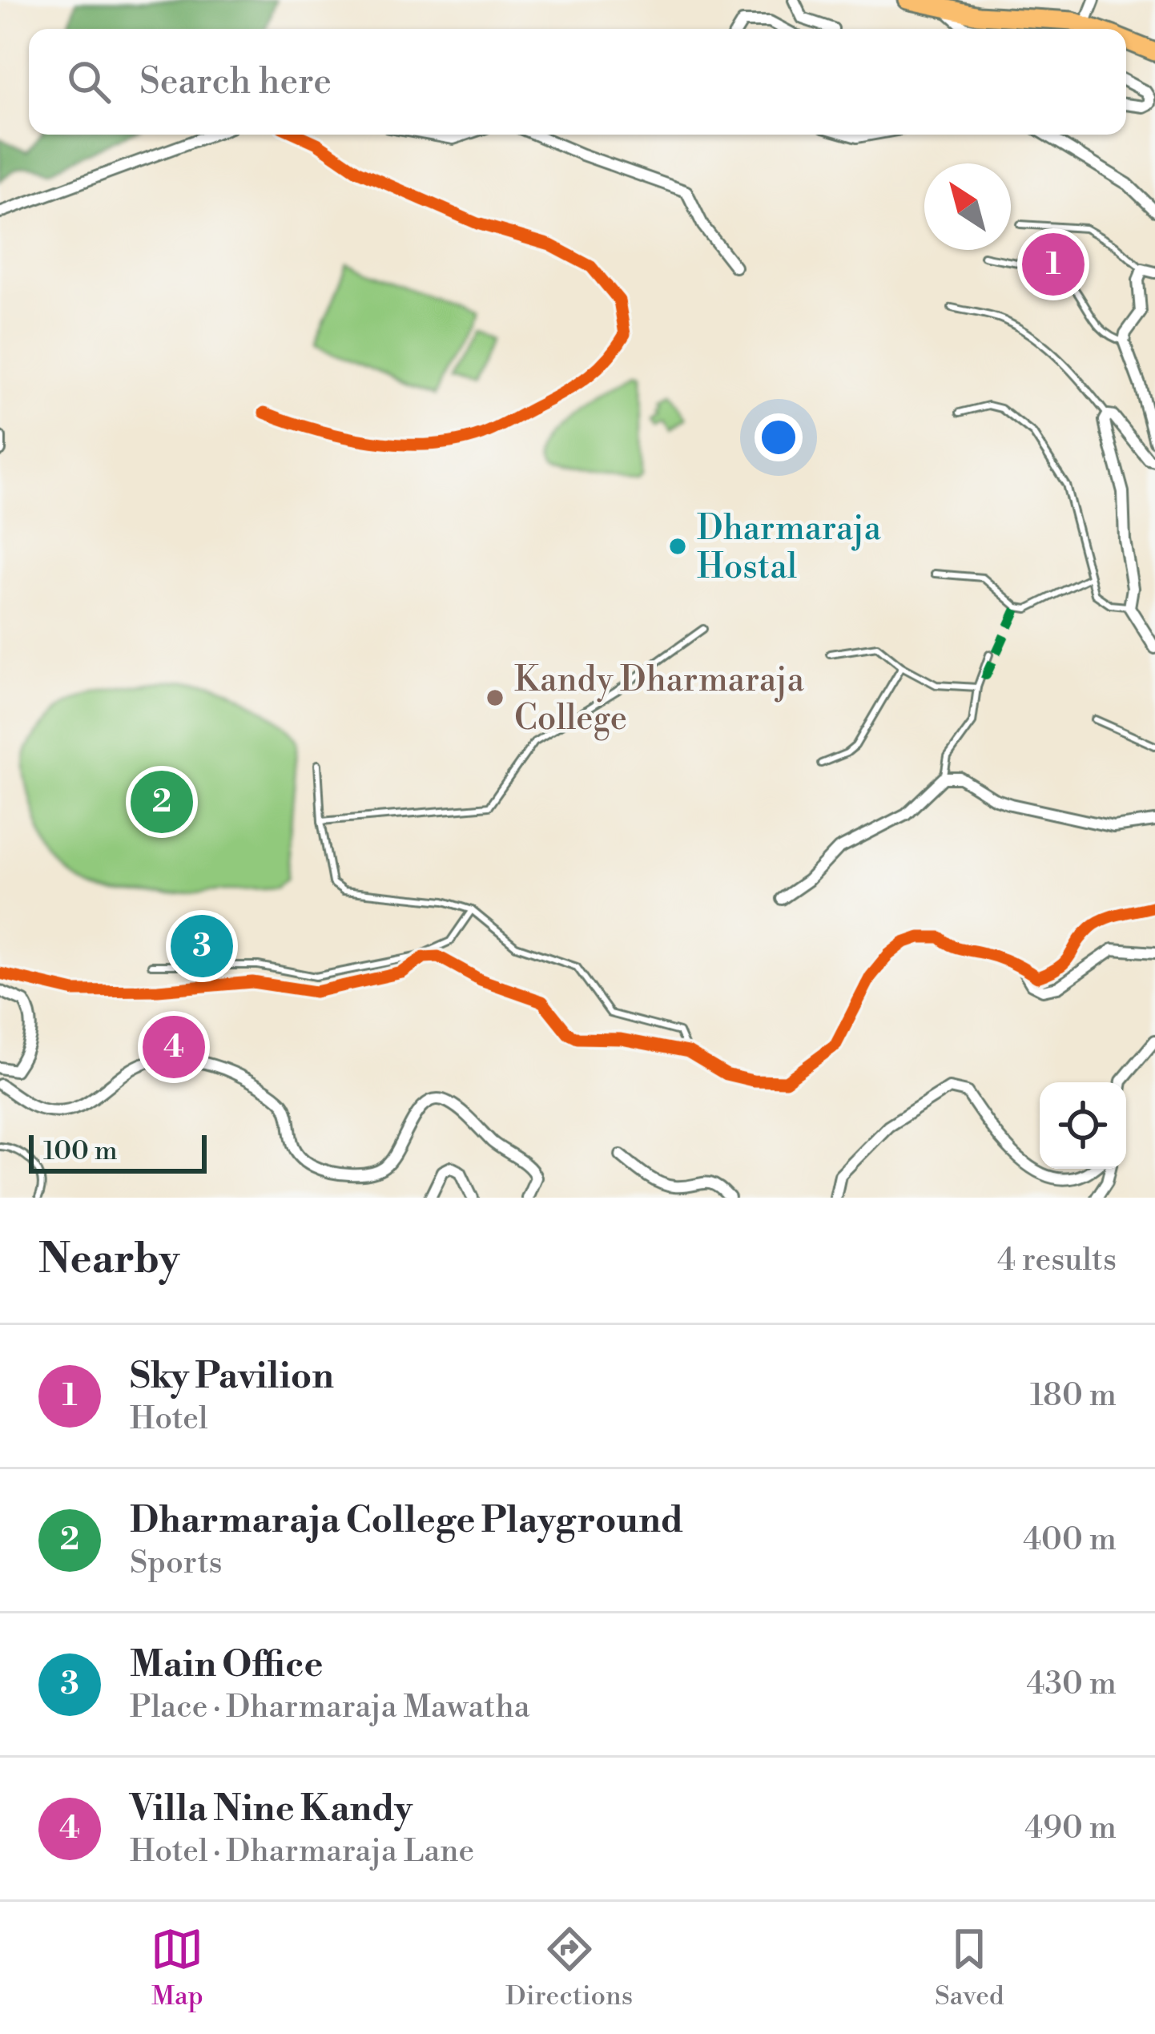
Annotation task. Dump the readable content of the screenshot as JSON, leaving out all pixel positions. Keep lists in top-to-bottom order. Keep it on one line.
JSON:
{"places":["Dharmaraja Hostal","Kandy Dharmaraja College"],"scale_bar":"100 m","north":"top left","page":{"search":"Search here","pins":["1","2","3","4"],"scale":"100 m","heading":["Nearby","4 results"],"list":[{"mark":"1","name":"Sky Pavilion","note":"Hotel","value":"180 m"},{"mark":"2","name":"Dharmaraja College Playground","note":"Sports","value":"400 m"},{"mark":"3","name":"Main Office","note":"Place · Dharmaraja Mawatha","value":"430 m"},{"mark":"4","name":"Villa Nine Kandy","note":"Hotel · Dharmaraja Lane","value":"490 m"}],"nav":["Map","Directions","Saved"]}}
